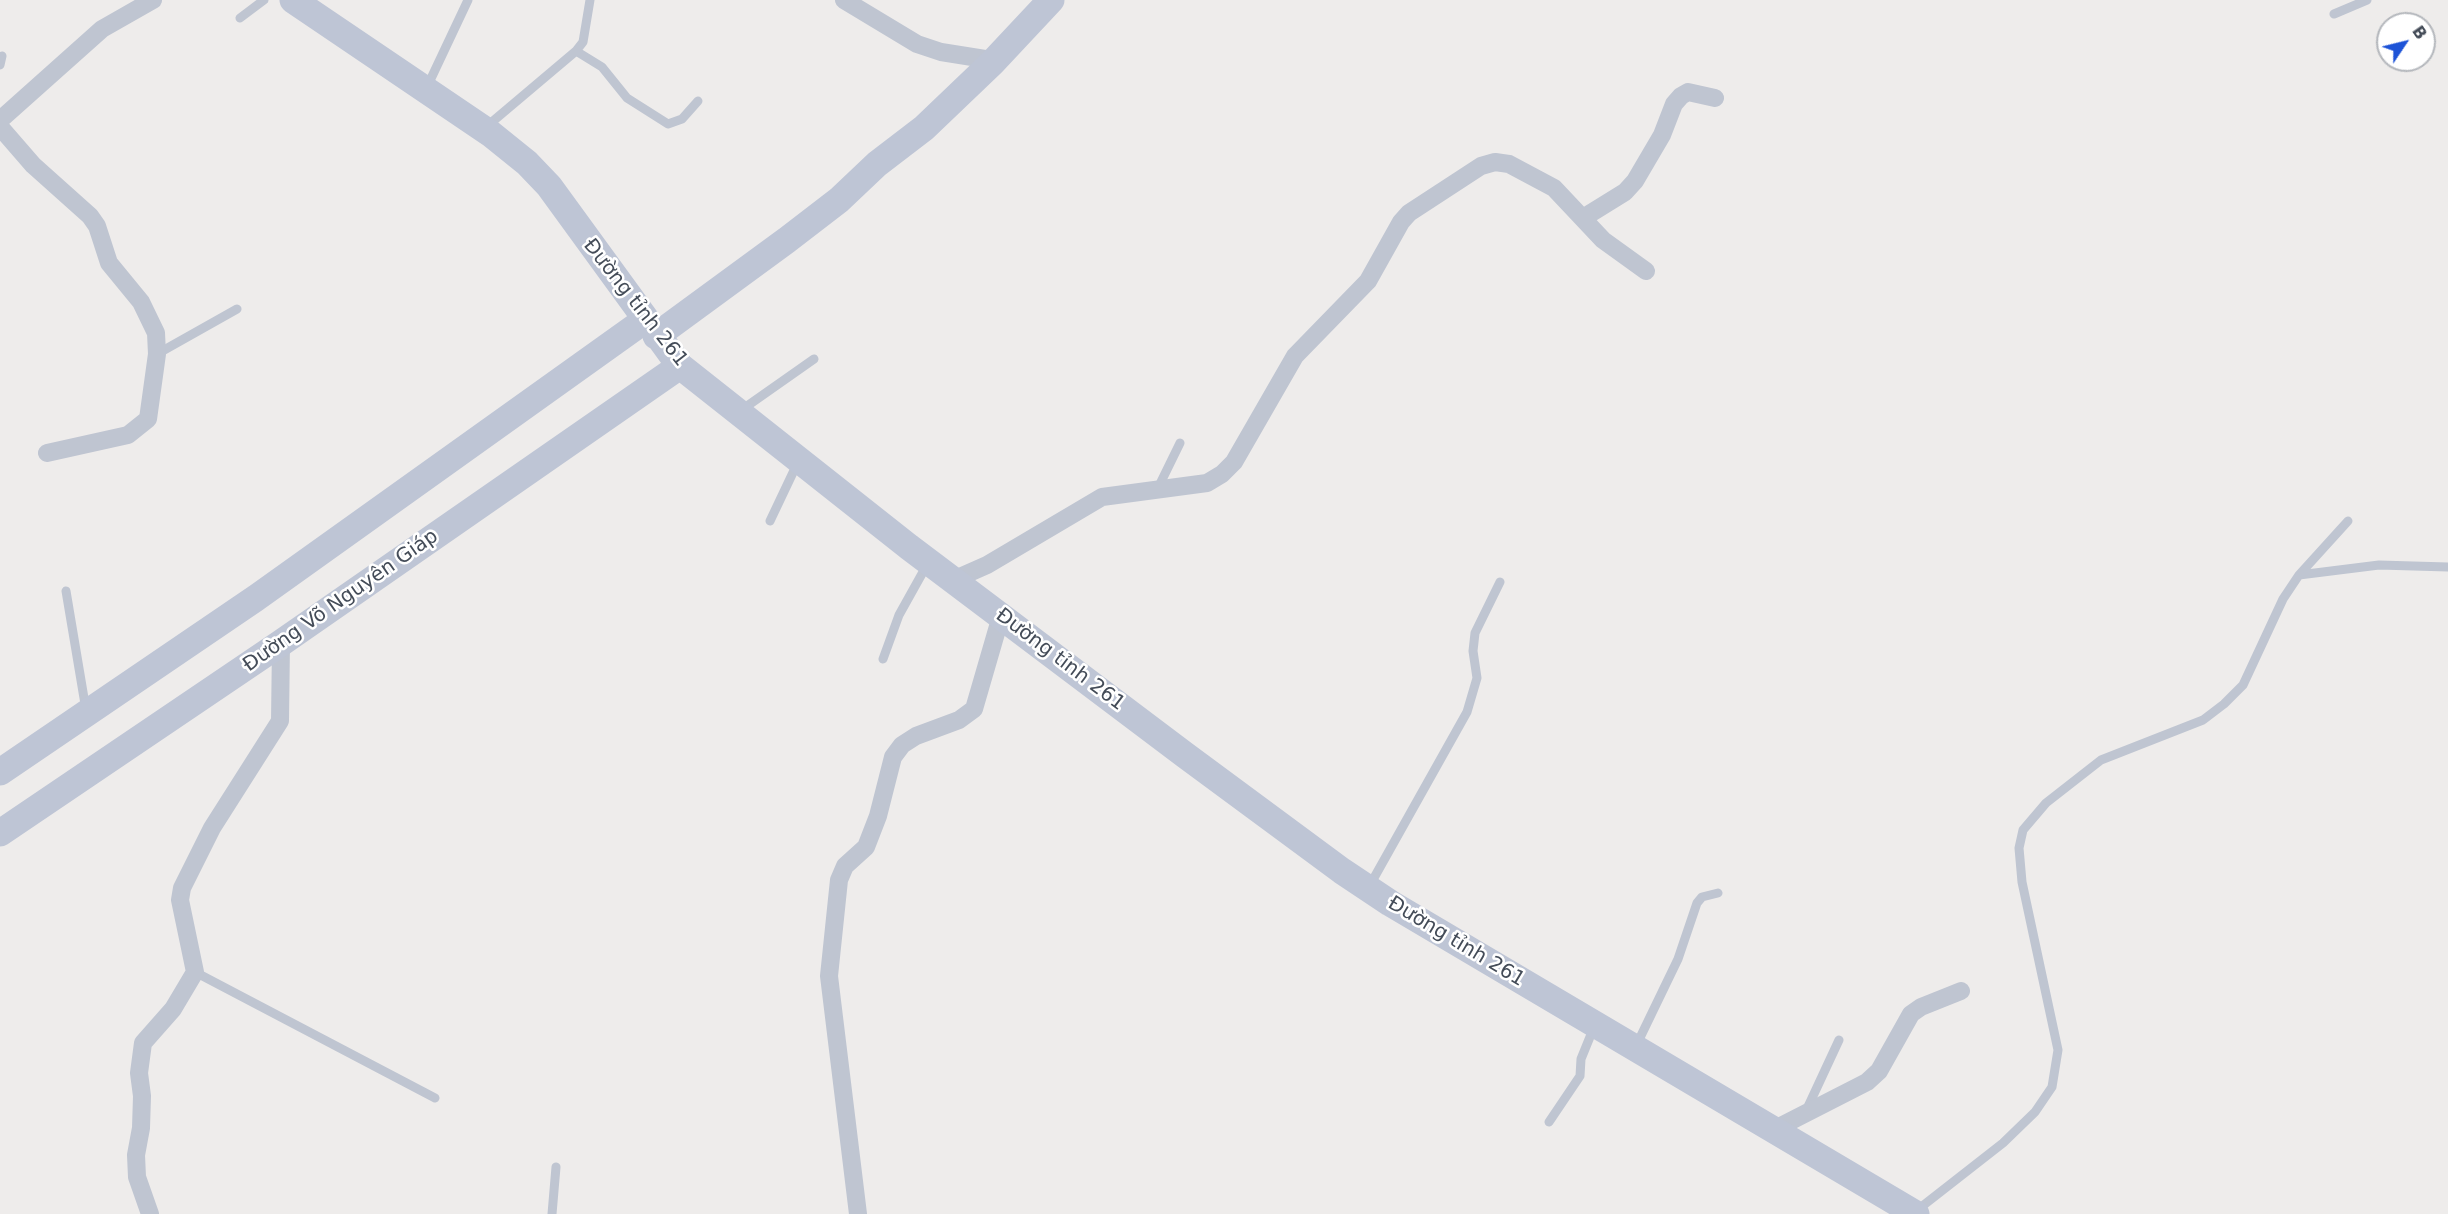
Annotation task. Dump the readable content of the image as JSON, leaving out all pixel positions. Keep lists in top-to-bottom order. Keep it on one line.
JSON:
{"streets":{"main road":["Đường tỉnh 261","Đường Võ Nguyên Giáp"]},"crossings":[["Đường tỉnh 261","Đường Võ Nguyên Giáp"]],"north":"top right"}
